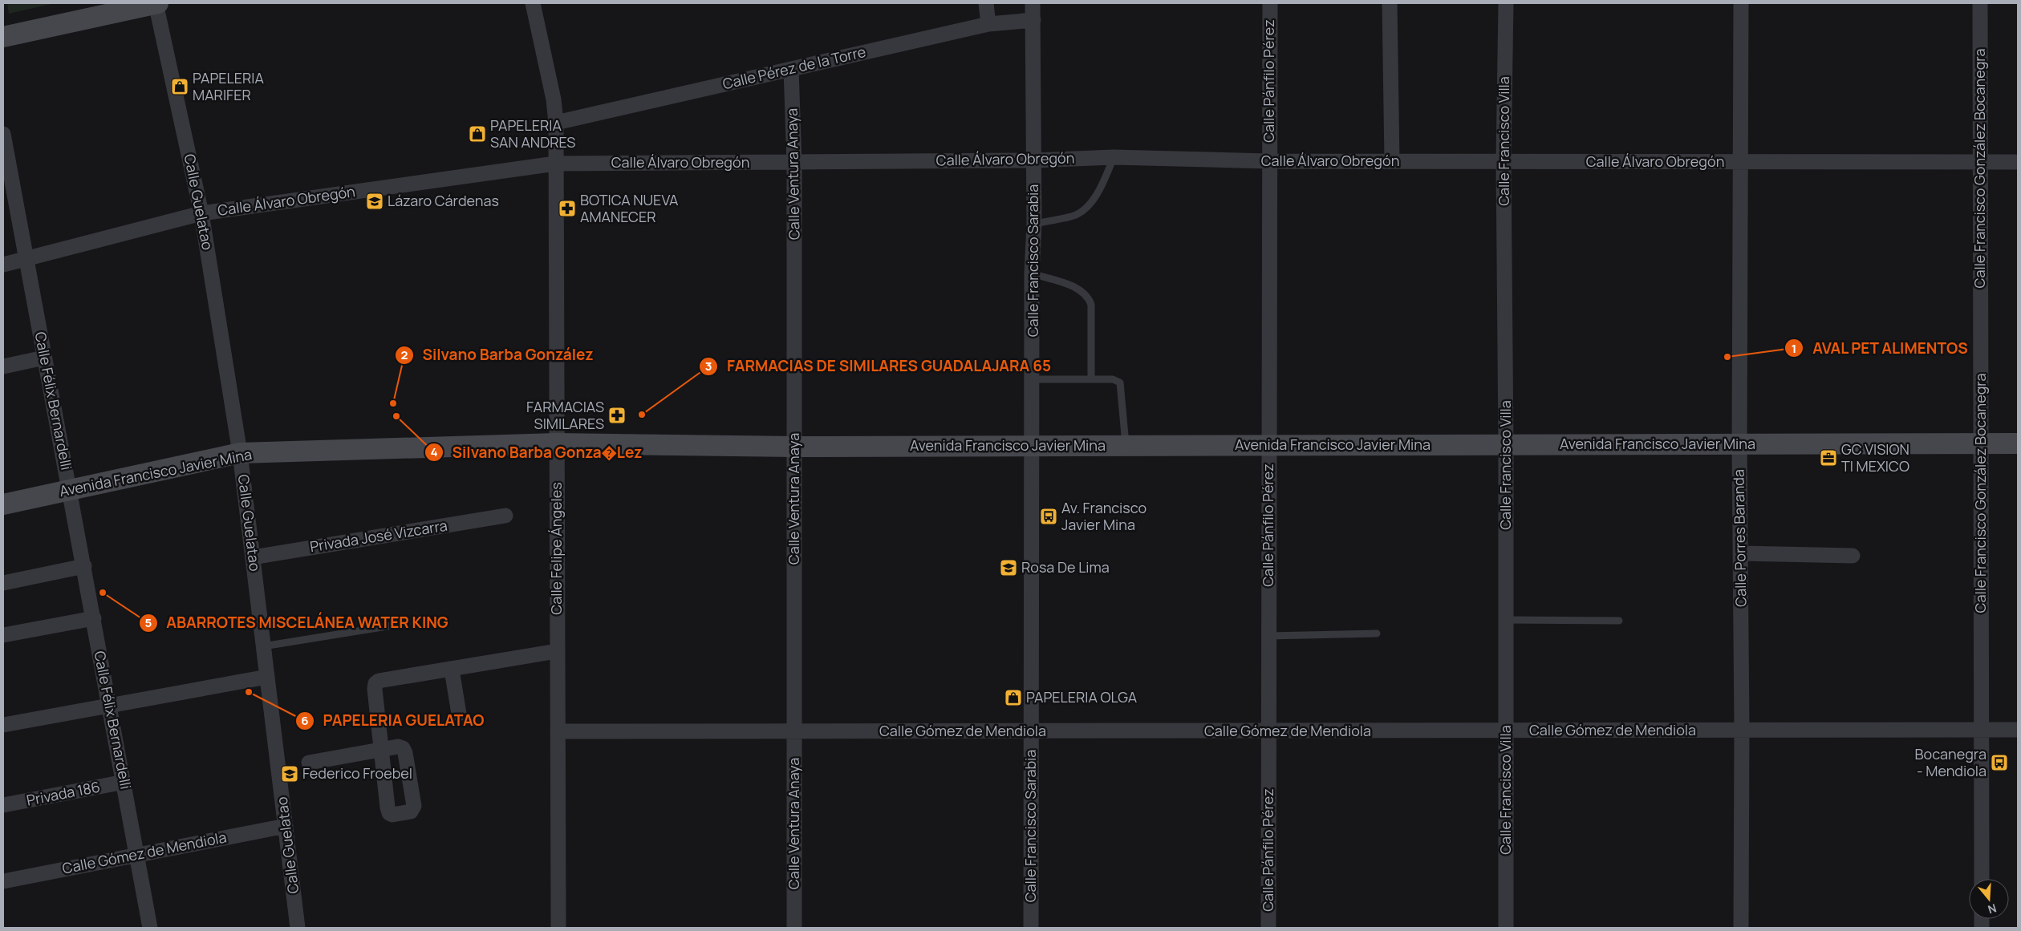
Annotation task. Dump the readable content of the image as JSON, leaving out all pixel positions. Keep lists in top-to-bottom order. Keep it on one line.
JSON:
{"streets":{"main road":["Avenida Francisco Javier Mina"],"street":["Calle Pérez de la Torre","Calle Pánfilo Pérez","Calle Francisco Villa","Calle Álvaro Obregón","Calle Francisco González Bocanegra","Calle Ventura Anaya","Calle Guelatao","Calle Francisco Sarabia","Calle Félix Bernardelli","Privada José Vizcarra","Calle Porres Baranda","Calle Felipe Ángeles","Calle Gómez de Mendiola","Privada 186"]},"crossings":[["Calle Pérez de la Torre","Calle Ventura Anaya"],["Calle Pérez de la Torre","Calle Francisco Sarabia"],["Calle Pérez de la Torre","Calle Felipe Ángeles"],["Calle Pánfilo Pérez","Calle Álvaro Obregón"],["Calle Pánfilo Pérez","Avenida Francisco Javier Mina"],["Calle Pánfilo Pérez","Calle Gómez de Mendiola"],["Calle Francisco Villa","Calle Álvaro Obregón"],["Calle Francisco Villa","Avenida Francisco Javier Mina"],["Calle Francisco Villa","Calle Gómez de Mendiola"],["Calle Álvaro Obregón","Calle Francisco González Bocanegra"],["Calle Álvaro Obregón","Calle Ventura Anaya"],["Calle Álvaro Obregón","Calle Guelatao"],["Calle Álvaro Obregón","Calle Francisco Sarabia"],["Calle Álvaro Obregón","Calle Félix Bernardelli"],["Calle Álvaro Obregón","Calle Porres Baranda"],["Calle Álvaro Obregón","Calle Felipe Ángeles"],["Calle Francisco González Bocanegra","Avenida Francisco Javier Mina"],["Calle Francisco González Bocanegra","Calle Gómez de Mendiola"],["Calle Ventura Anaya","Avenida Francisco Javier Mina"],["Calle Ventura Anaya","Calle Gómez de Mendiola"],["Calle Guelatao","Avenida Francisco Javier Mina"],["Calle Guelatao","Privada José Vizcarra"],["Calle Guelatao","Calle Gómez de Mendiola"],["Calle Francisco Sarabia","Avenida Francisco Javier Mina"],["Calle Francisco Sarabia","Calle Gómez de Mendiola"],["Calle Félix Bernardelli","Avenida Francisco Javier Mina"],["Calle Félix Bernardelli","Calle Gómez de Mendiola"],["Calle Félix Bernardelli","Privada 186"],["Avenida Francisco Javier Mina","Calle Porres Baranda"],["Avenida Francisco Javier Mina","Calle Felipe Ángeles"],["Calle Porres Baranda","Calle Gómez de Mendiola"],["Calle Felipe Ángeles","Calle Gómez de Mendiola"]],"places":{"shop":["PAPELERIA MARIFER","PAPELERIA SAN ANDRES","PAPELERIA OLGA"],"school or university":["Lázaro Cárdenas","Rosa De Lima","Federico Froebel"],"pharmacy":["BOTICA NUEVA AMANECER","FARMACIAS SIMILARES"],"other":["AVAL PET ALIMENTOS","Silvano Barba González","FARMACIAS DE SIMILARES GUADALAJARA 65","Silvano Barba Gonza�Lez","ABARROTES MISCELÁNEA WATER KING","PAPELERIA GUELATAO"],"office":["GC VISION TI MEXICO"],"bus stop":["Av. Francisco Javier Mina","Bocanegra - Mendiola"]},"north":"bottom"}
